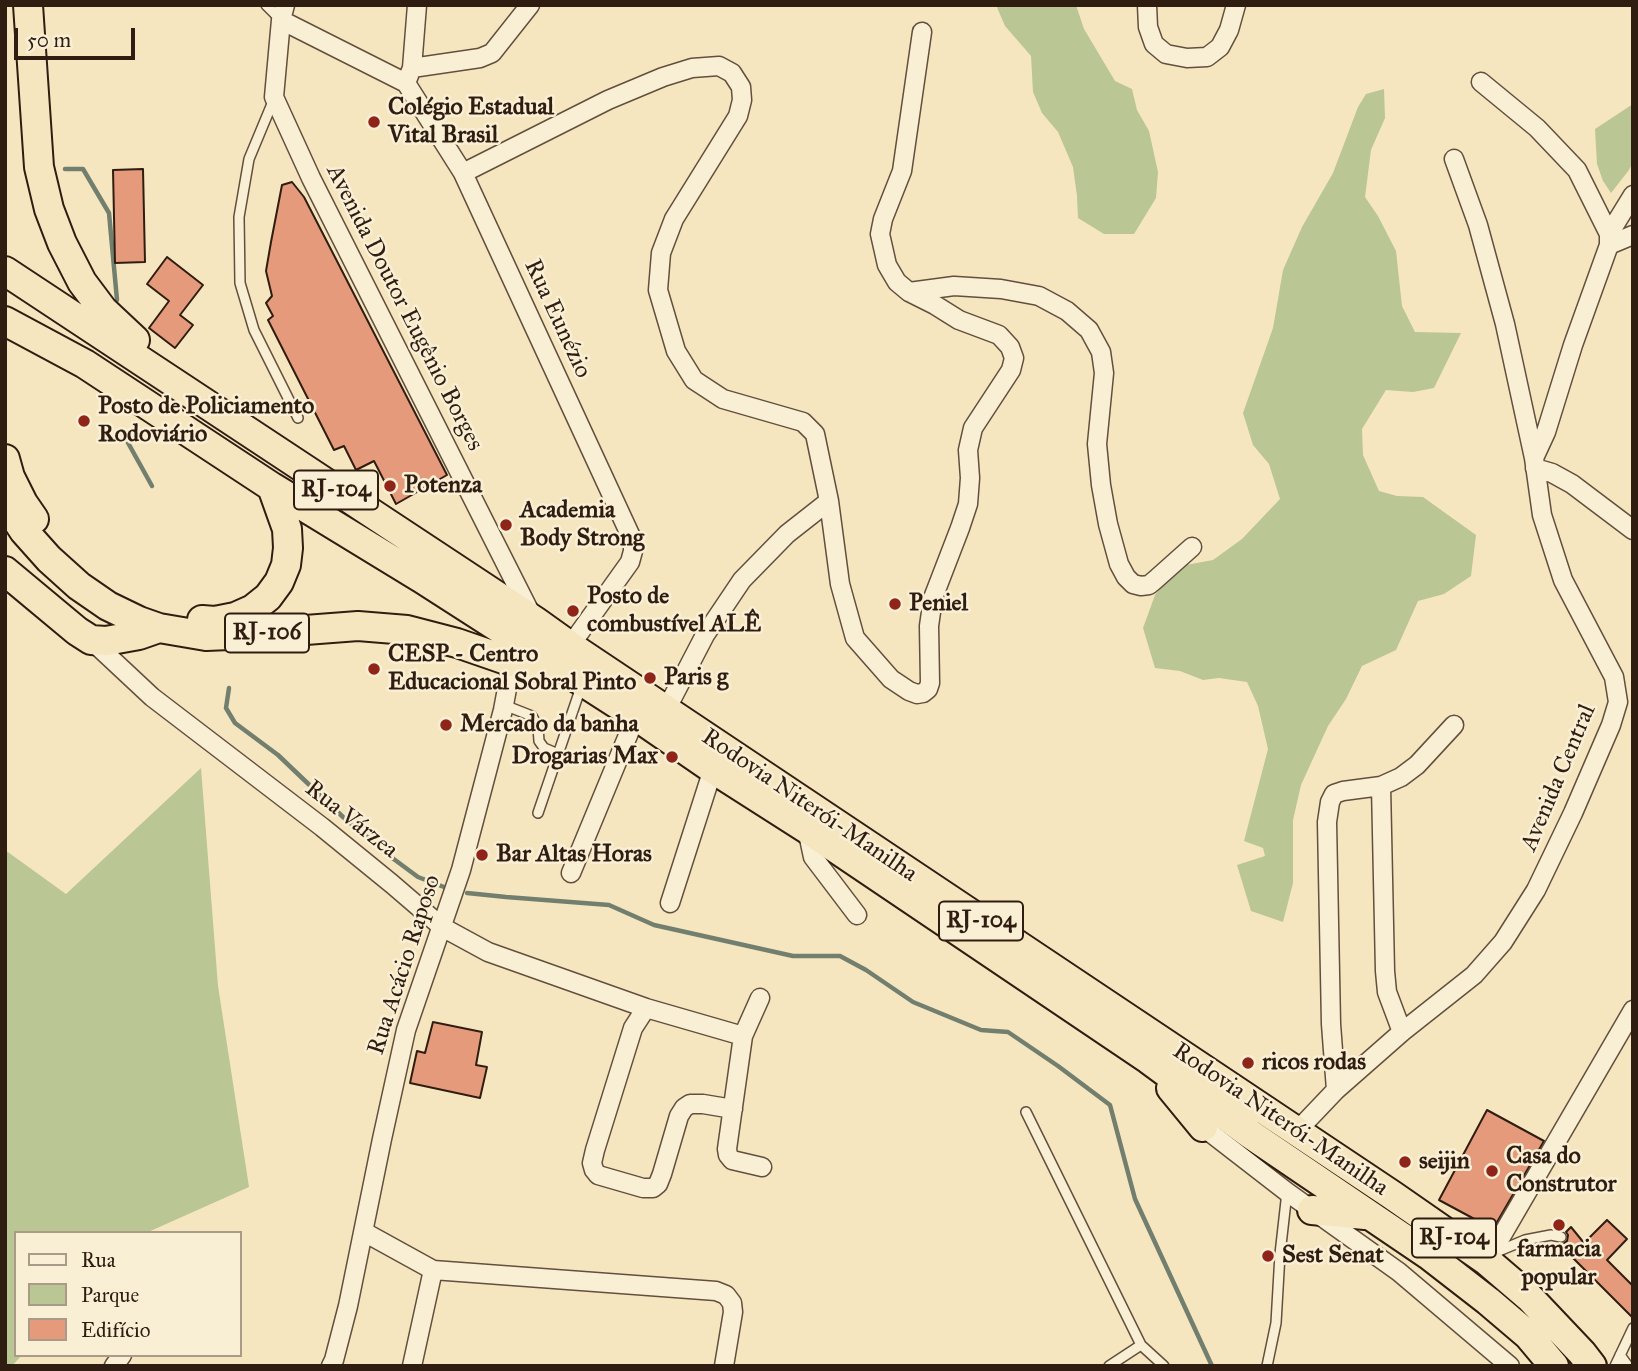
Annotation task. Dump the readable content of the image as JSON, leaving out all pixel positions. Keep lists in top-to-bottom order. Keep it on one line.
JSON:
{"streets":{"highway":["RJ-104","RJ-106","Rodovia Niterói-Manilha"],"street":["Avenida Doutor Eugênio Borges","Rua Eunézio","Avenida Central","Rua Várzea","Rua Acácio Raposo"]},"crossings":[["Avenida Doutor Eugênio Borges","Rodovia Niterói-Manilha"],["Rua Eunézio","Rodovia Niterói-Manilha"],["RJ-106","Rodovia Niterói-Manilha"],["RJ-106","Rua Acácio Raposo"],["Avenida Central","Rodovia Niterói-Manilha"],["Rua Várzea","Rua Acácio Raposo"]],"places":["Colégio Estadual Vital Brasil","Posto de Policiamento Rodoviário","Potenza","Academia Body Strong","Peniel","Posto de combustível ALÊ","CESP - Centro Educacional Sobral Pinto","Paris g","Mercado da banha","Drogarias Max","Bar Altas Horas","ricos rodas","seijin","Casa do Construtor","farmacia popular","Sest Senat"],"legend":["Rua","Parque","Edifício"],"scale_bar":"50 m"}
